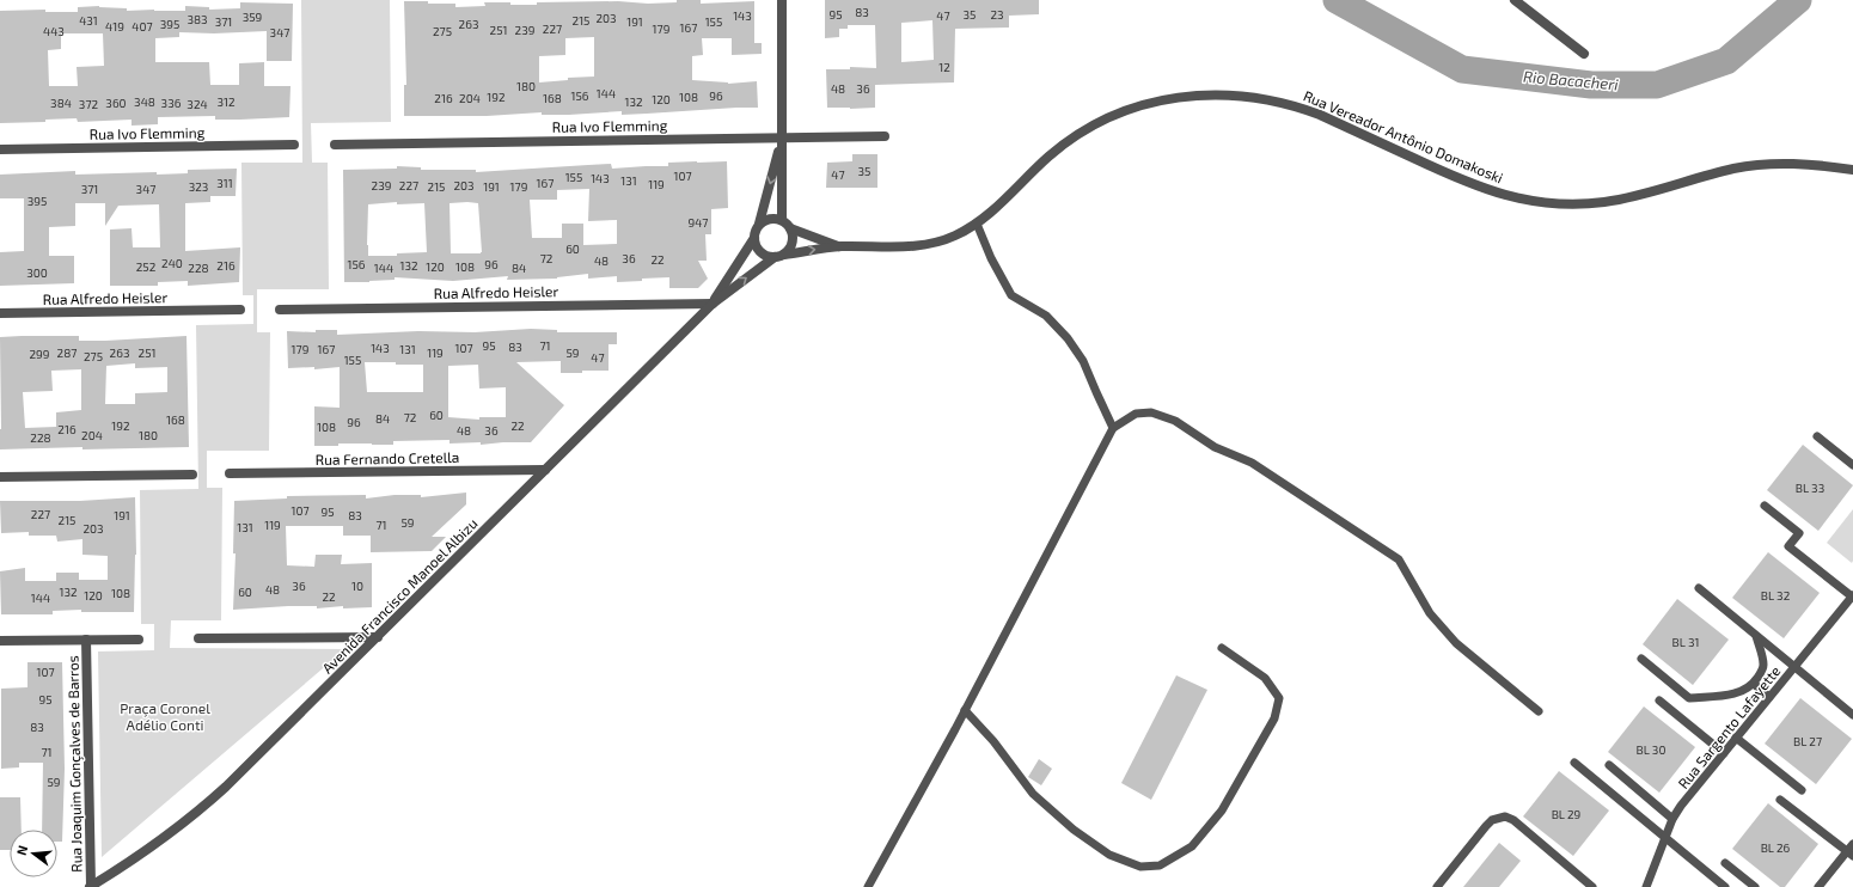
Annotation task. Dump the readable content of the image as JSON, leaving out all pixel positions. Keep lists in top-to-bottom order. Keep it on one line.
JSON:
{"streets":{"street":["Rua Ivo Flemming","Rua Vereador Antônio Domakoski","Rua Alfredo Heisler","Rua Fernando Cretella","Avenida Francisco Manoel Albizu","Rua Joaquim Gonçalves de Barros"],"lane":["Rua Sargento Lafayette"]},"crossings":[["Rua Vereador Antônio Domakoski","Avenida Francisco Manoel Albizu"],["Rua Alfredo Heisler","Avenida Francisco Manoel Albizu"],["Rua Fernando Cretella","Avenida Francisco Manoel Albizu"],["Avenida Francisco Manoel Albizu","Rua Joaquim Gonçalves de Barros"]],"water":["Rio Bacacheri"],"parks":["Praça Coronel Adélio Conti"],"house_numbers":["83","95","35","23","143","47","359","203","383","431","215","371","191","155","395","263","419","407","167","227","179","251","239","443","275","347","12","180","48","36","144","156","96","192","108","216","204","168","120","348","312","132","384","360","336","372","324","35","47","107","155","143","131","311","167","119","239","227","203","323","215","191","179","371","347","395","947","60","72","36","22","48","240","156","96","216","132","252","120","108","228","144","84","300","95","71","83","143","107","179","167","131","287","263","251","119","59","299","275","47","155","60","72","84","168","96","192","22","108","216","48","36","204","180","228","BL 33","107","95","227","191","83","215","59","119","71","131","203","36","10","48","132","60","108","120","BL 32","22","144","BL 31","107","95","83","BL 27","BL 30","71","59","BL 29","BL 26"],"north":"left"}
